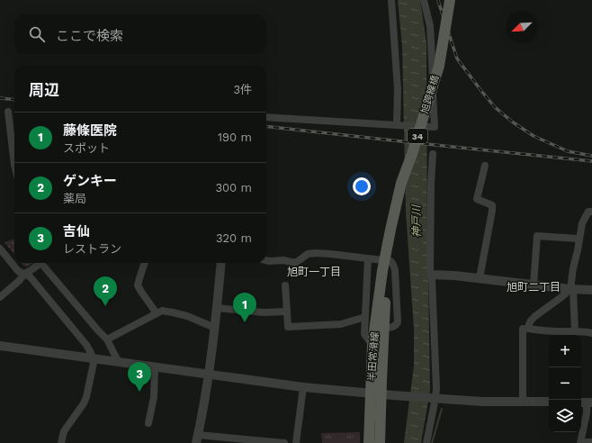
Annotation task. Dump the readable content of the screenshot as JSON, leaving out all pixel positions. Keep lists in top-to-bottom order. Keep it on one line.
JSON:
{"streets":{"main road":["旭跨線橋","34","半田常滑線"]},"crossings":[["旭跨線橋","半田常滑線"]],"districts":["旭町一丁目","旭町二丁目"],"water":["神戸川"],"north":"bottom left","page":{"search":"ここで検索","heading":["周辺","3件"],"list":[{"mark":"1","name":"藤條医院","note":"スポット","value":"190 m"},{"mark":"2","name":"ゲンキー","note":"薬局","value":"300 m"},{"mark":"3","name":"吉仙","note":"レストラン","value":"320 m"}],"pins":["2","1","3"],"map_buttons":["+","−"]}}
